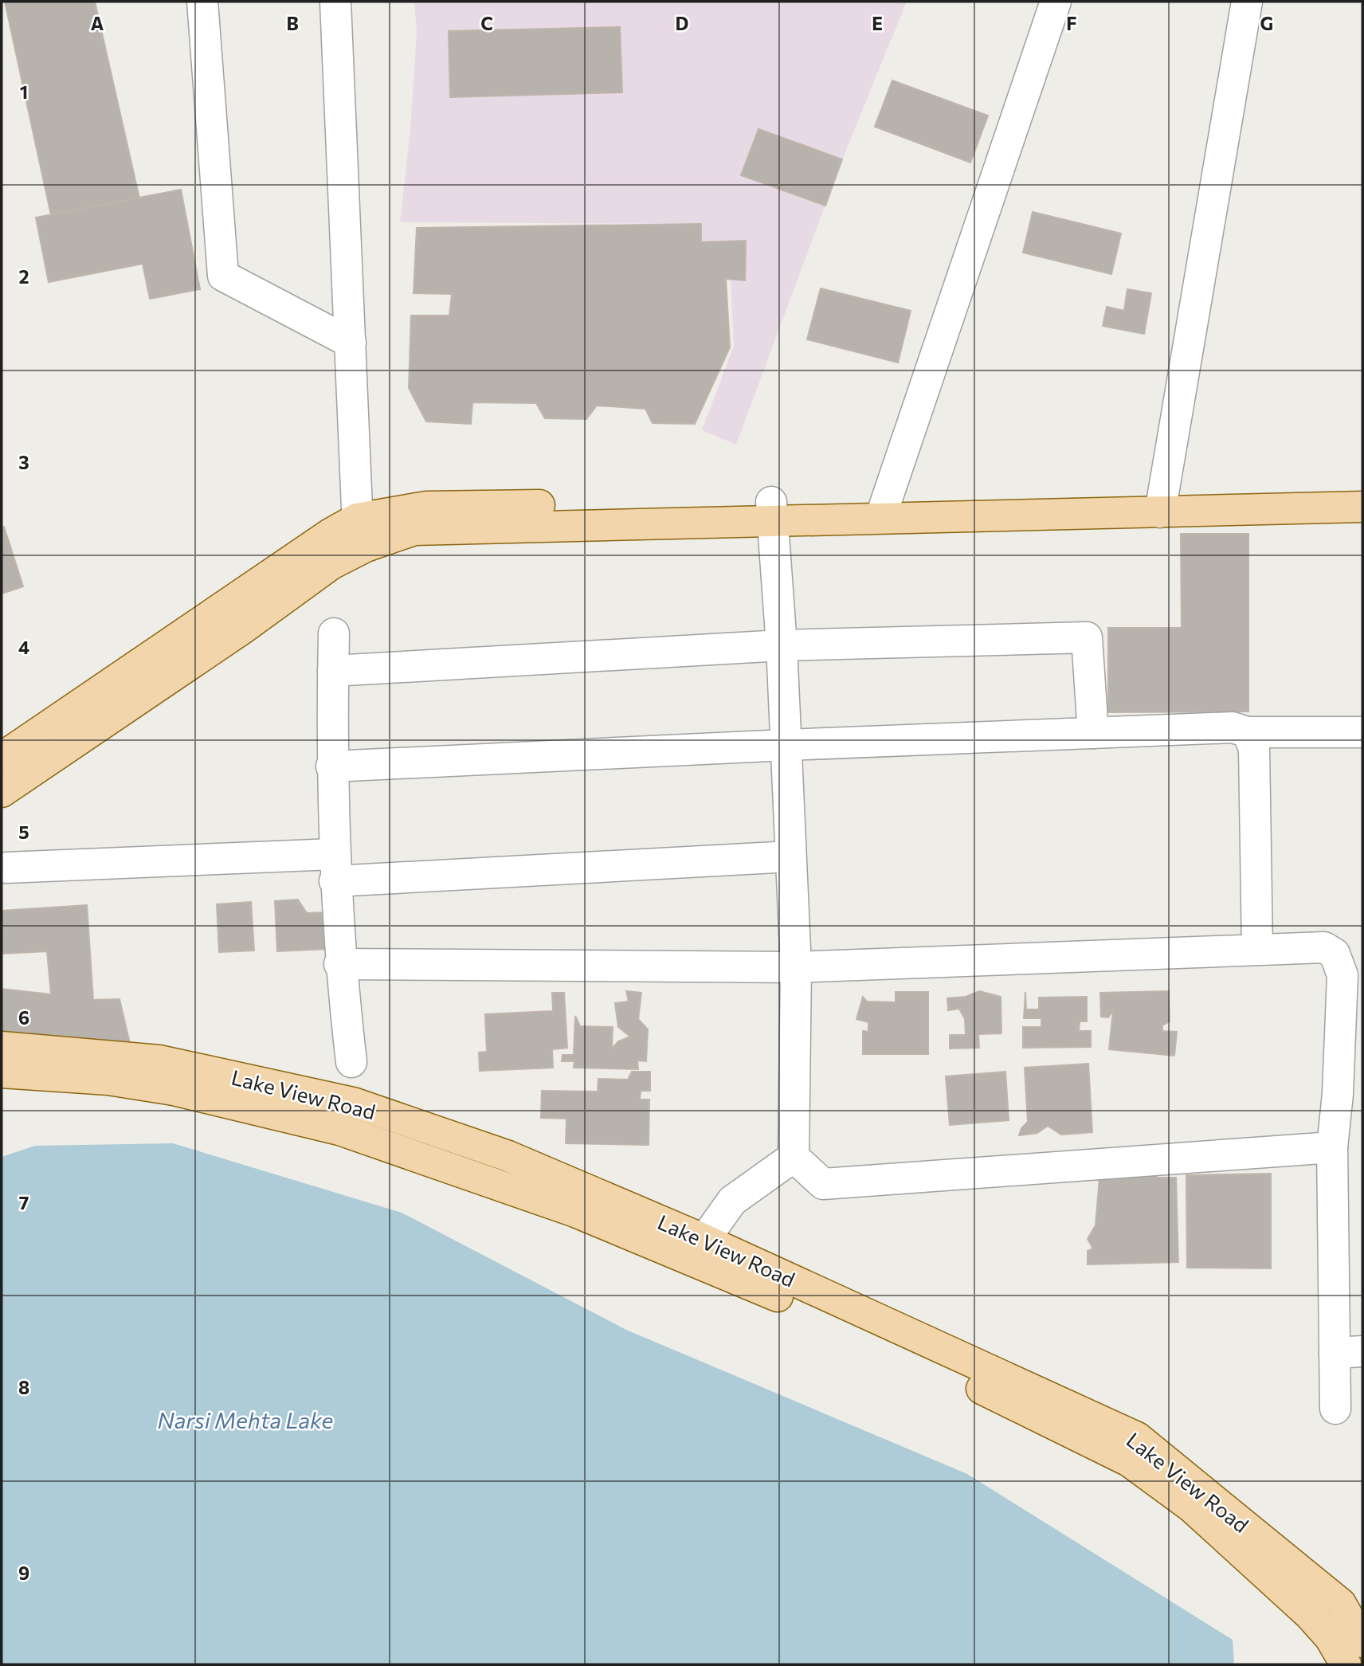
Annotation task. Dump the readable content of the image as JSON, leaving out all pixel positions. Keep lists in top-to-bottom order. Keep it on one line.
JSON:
{"streets":{"main road":["Lake View Road"]},"water":["Narsi Mehta Lake"],"grid":{"columns":["A","B","C","D","E","F","G"],"rows":["1","2","3","4","5","6","7","8","9"]}}
